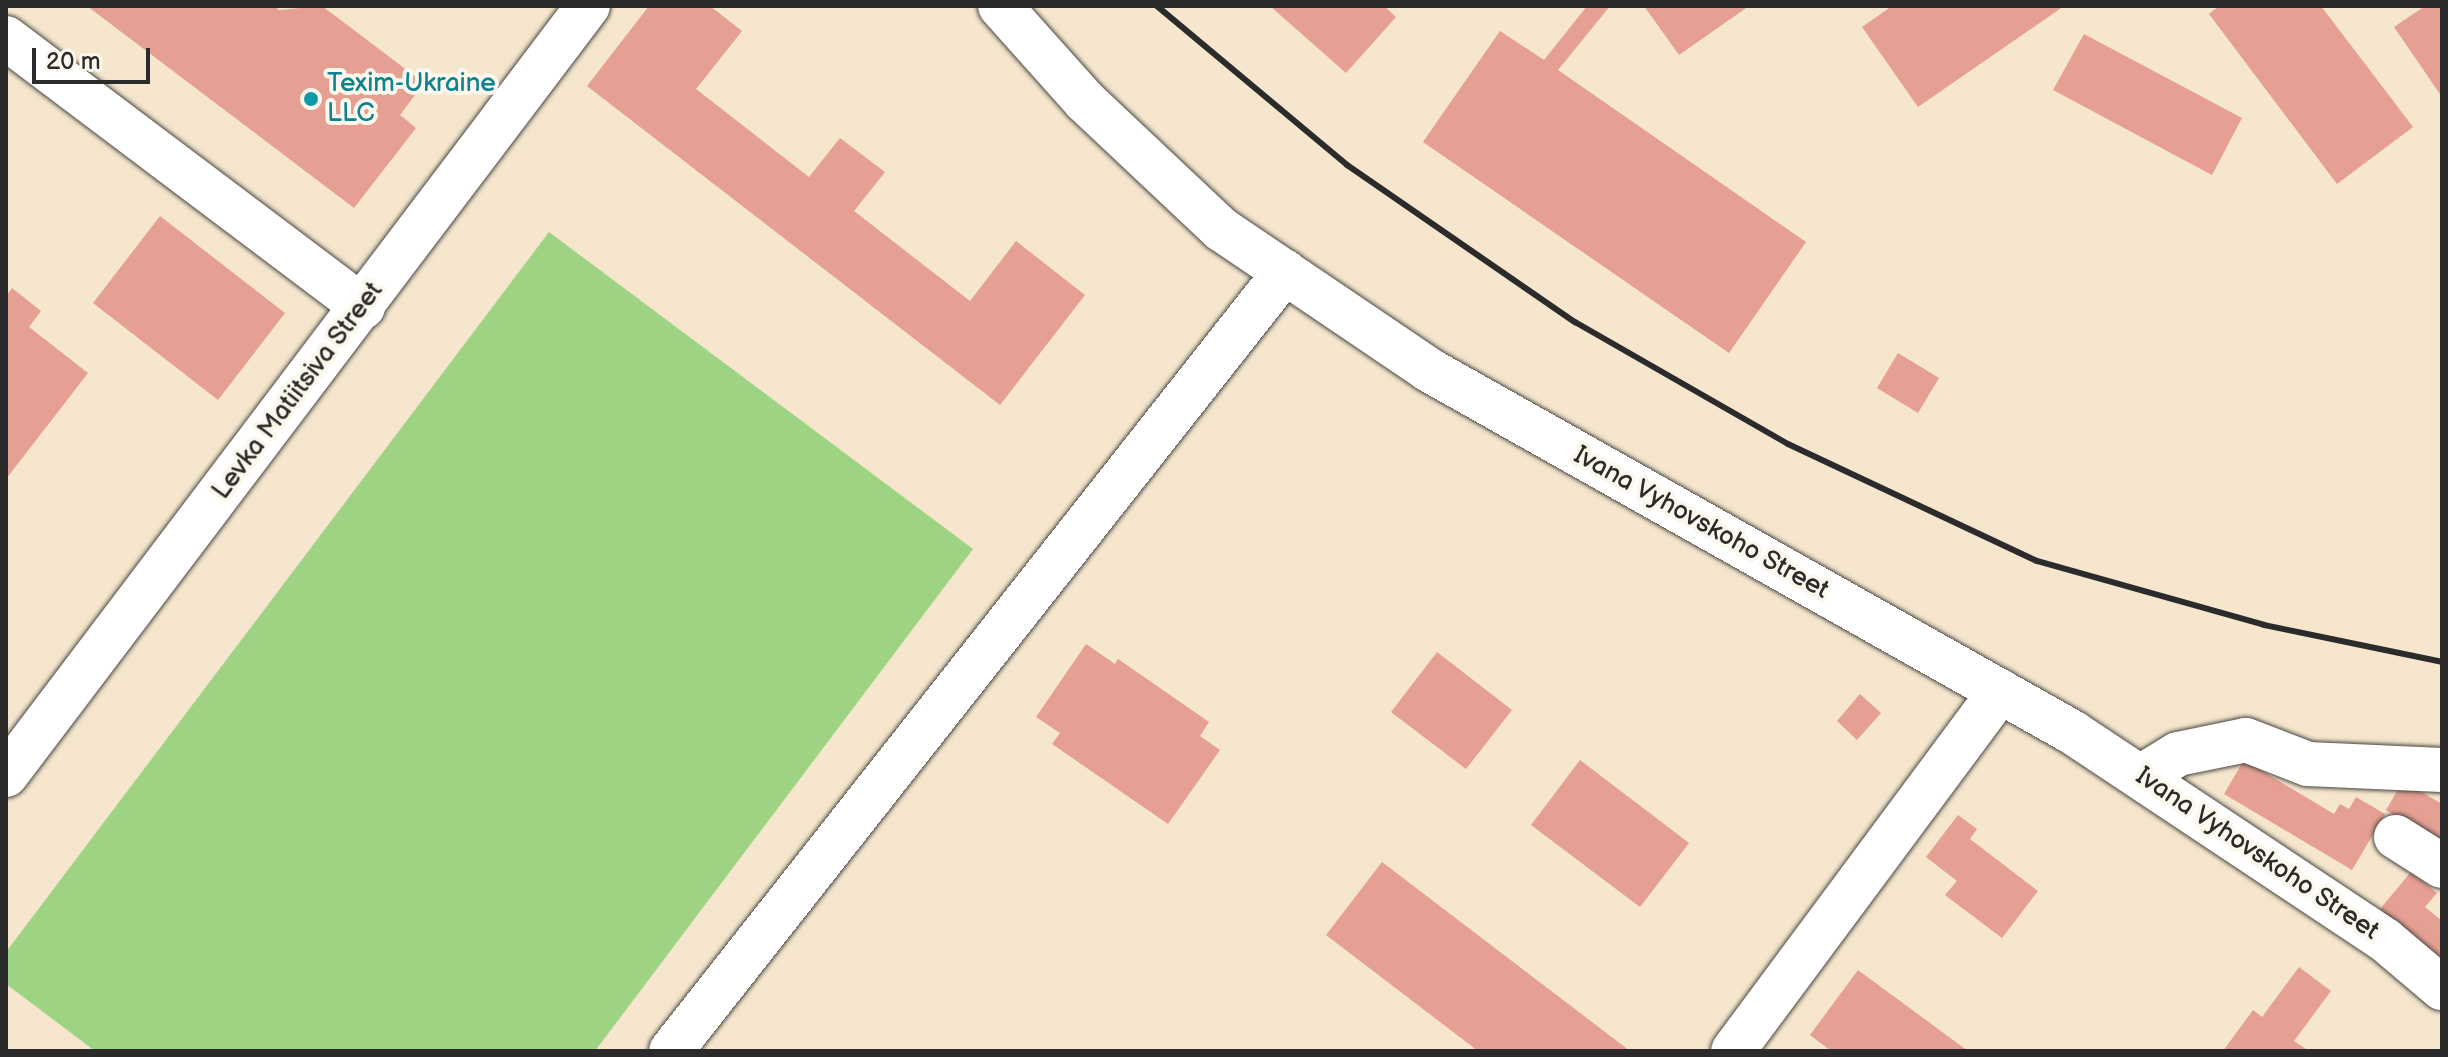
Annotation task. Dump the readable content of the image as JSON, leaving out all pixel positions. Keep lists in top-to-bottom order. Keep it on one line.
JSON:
{"streets":{"street":["Levka Matiitsiva Street","Ivana Vyhovskoho Street"]},"places":["Texim-Ukraine LLC"],"scale_bar":"20 m"}
